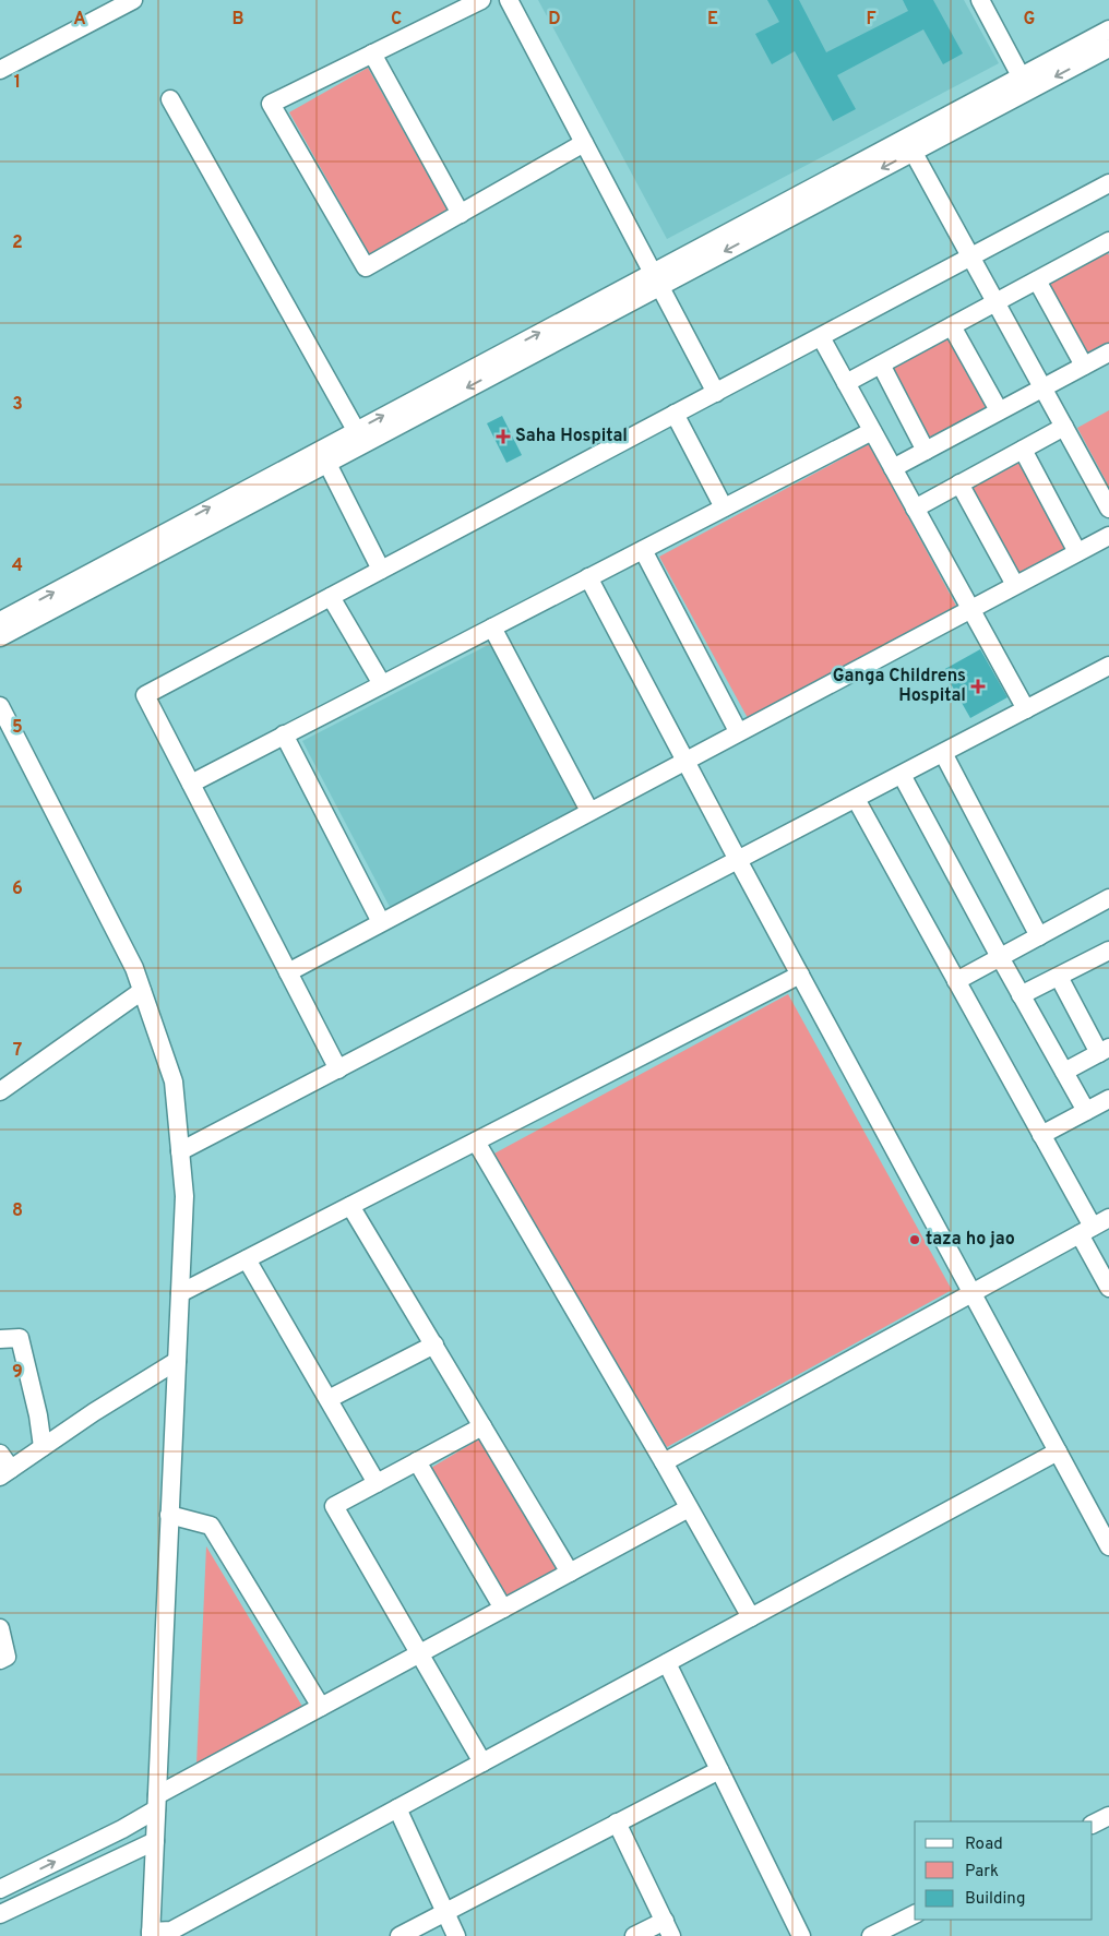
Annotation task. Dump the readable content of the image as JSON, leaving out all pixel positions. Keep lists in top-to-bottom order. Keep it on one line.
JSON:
{"places":{"health":["Saha Hospital","Ganga Childrens Hospital"],"other":["taza ho jao"]},"legend":["Road","Park","Building"],"grid":{"columns":["A","B","C","D","E","F","G"],"rows":["1","2","3","4","5","6","7","8","9"]}}
